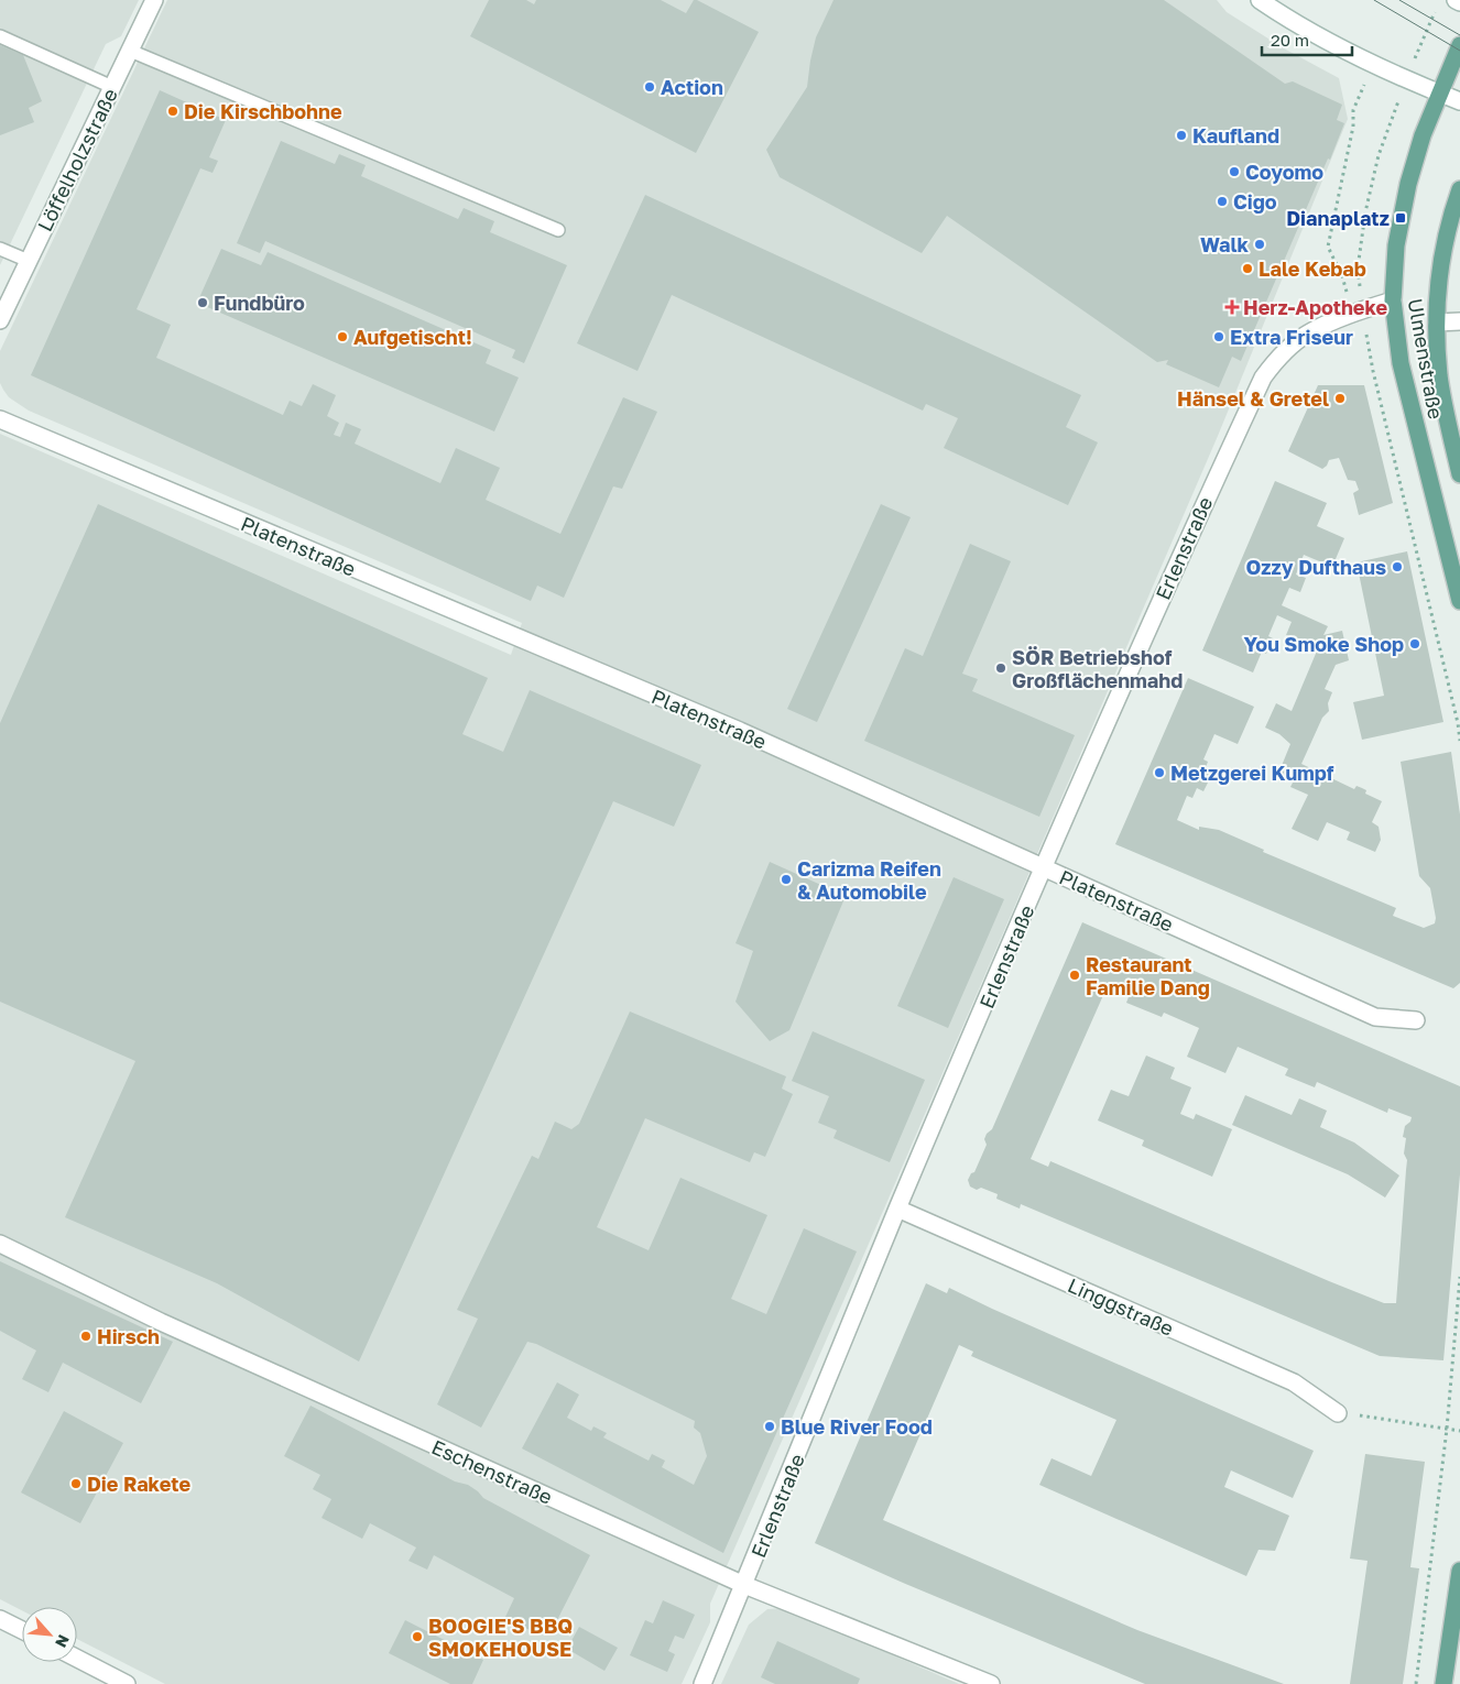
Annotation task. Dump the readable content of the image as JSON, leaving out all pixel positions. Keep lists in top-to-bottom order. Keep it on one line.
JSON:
{"streets":{"main road":["Ulmenstraße"],"street":["Löffelholzstraße","Platenstraße","Erlenstraße","Linggstraße","Eschenstraße"]},"crossings":[["Ulmenstraße","Erlenstraße"],["Platenstraße","Erlenstraße"],["Erlenstraße","Linggstraße"],["Erlenstraße","Eschenstraße"]],"places":{"other":["Action","Die Kirschbohne","Kaufland","Coyomo","Cigo","Walk","Lale Kebab","Fundbüro","Aufgetischt!","Extra Friseur","Hänsel & Gretel","Ozzy Dufthaus","You Smoke Shop","SÖR Betriebshof Großflächenmahd","Metzgerei Kumpf","Carizma Reifen & Automobile","Restaurant Familie Dang","Hirsch","Blue River Food","Die Rakete","BOOGIE'S BBQ SMOKEHOUSE"],"transit":["Dianaplatz"],"health":["Herz-Apotheke"]},"scale_bar":"20 m","north":"bottom right"}
